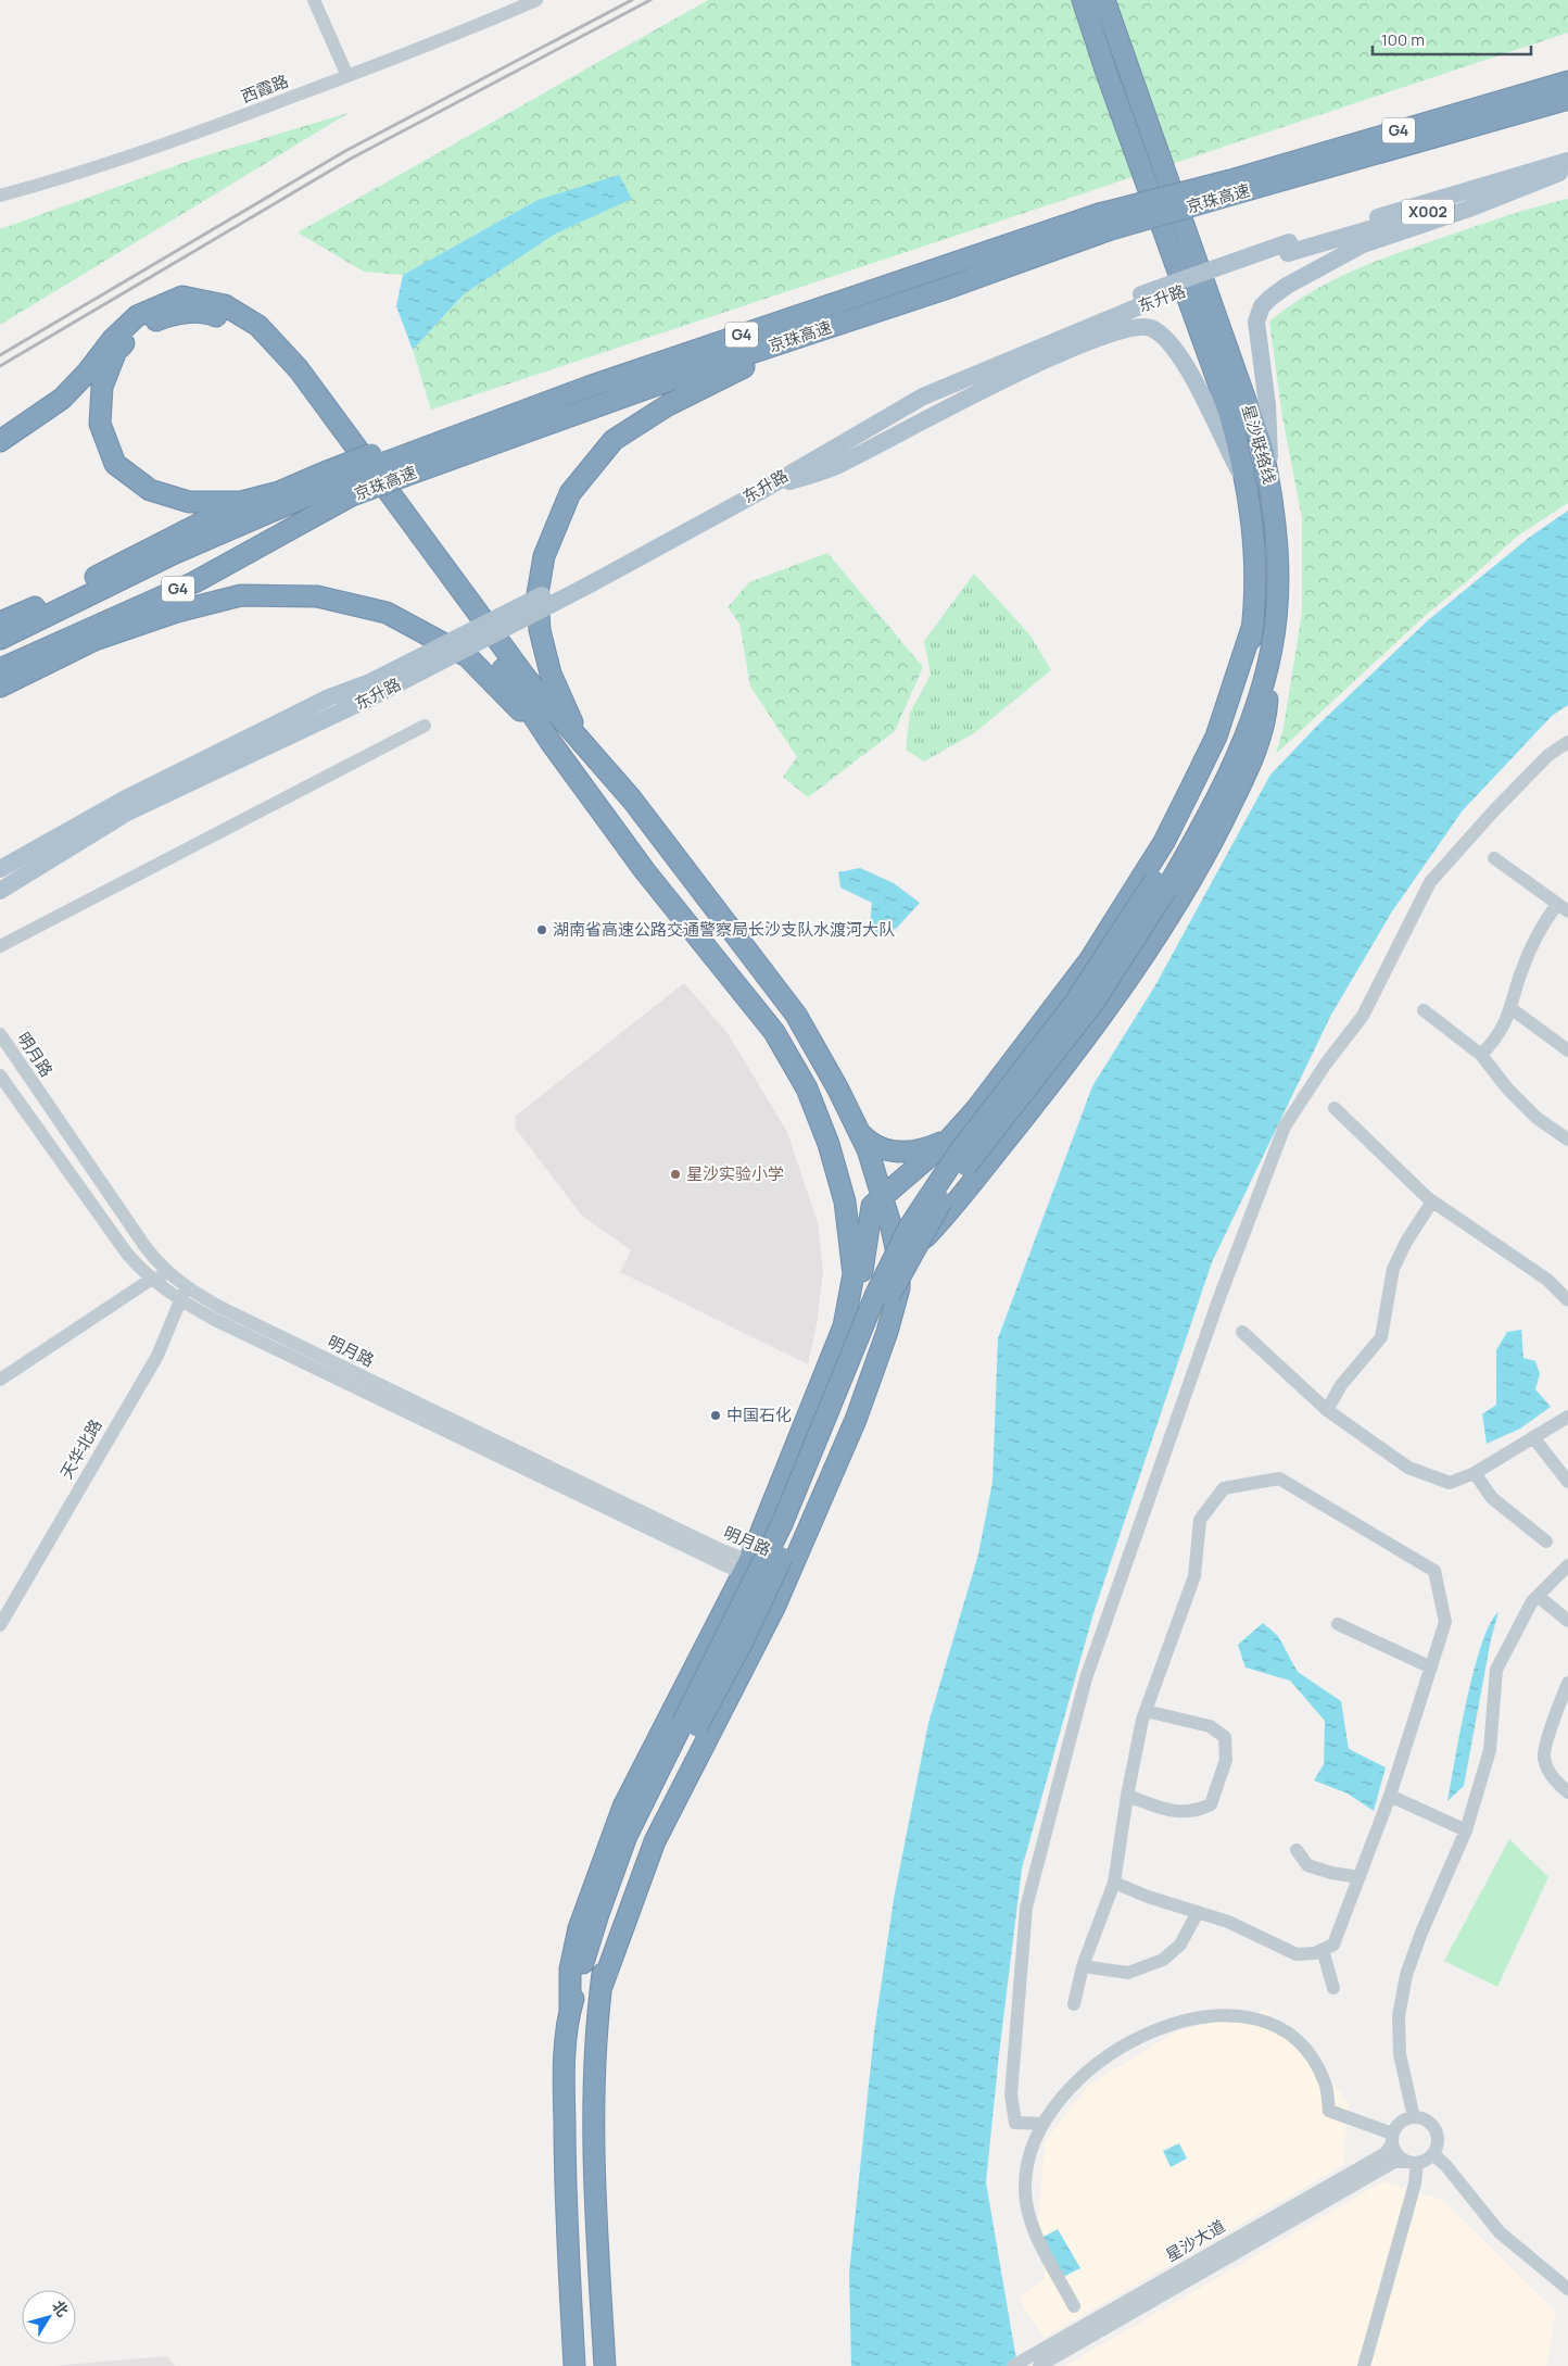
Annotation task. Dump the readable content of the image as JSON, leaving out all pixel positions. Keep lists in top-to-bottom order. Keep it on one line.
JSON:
{"streets":{"highway":["G4","京珠高速","星沙联络线"],"main road":["X002","东升路"],"street":["西霞路","明月路","天华北路","星沙大道"]},"crossings":[["明月路","天华北路"]],"places":["湖南省高速公路交通警察局长沙支队水渡河大队","星沙实验小学","中国石化"],"scale_bar":"100 m","north":"top right"}
